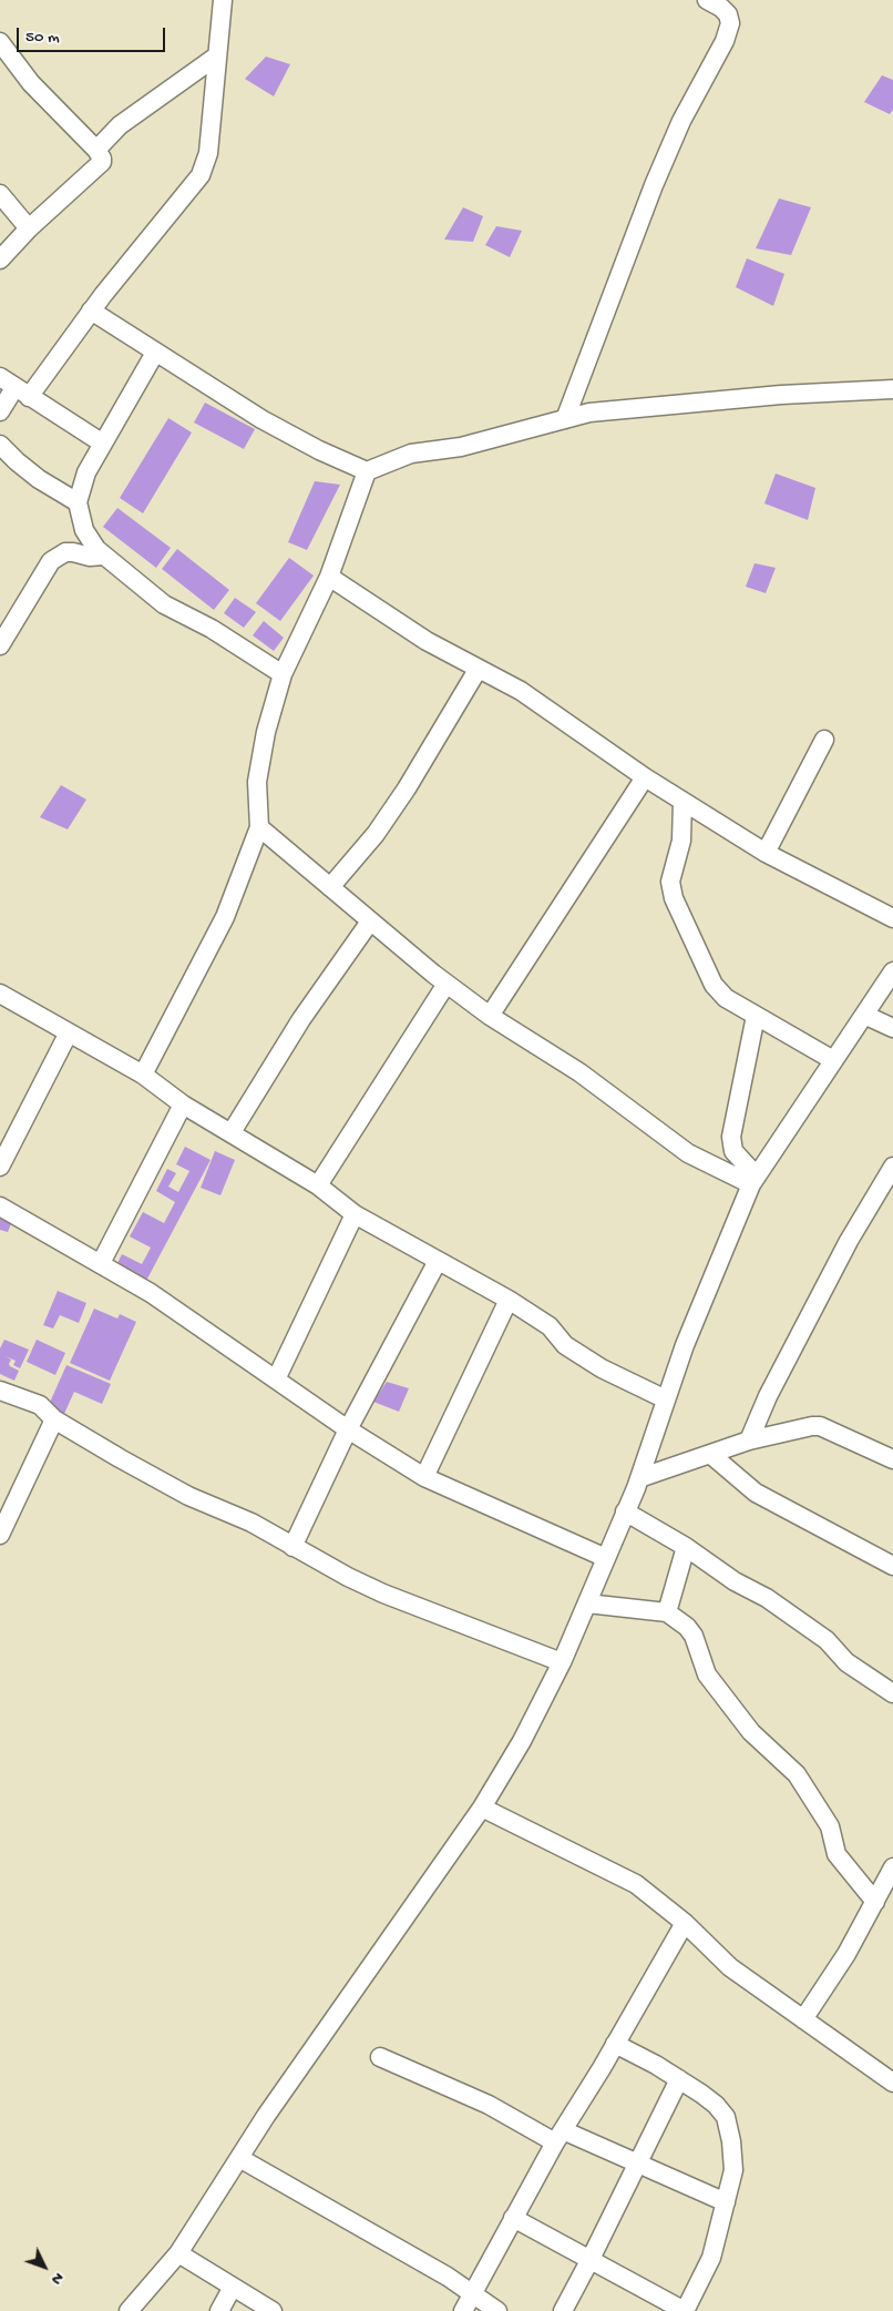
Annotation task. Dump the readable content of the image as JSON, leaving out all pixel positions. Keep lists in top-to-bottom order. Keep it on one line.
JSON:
{"scale_bar":"50 m","north":"bottom right"}
